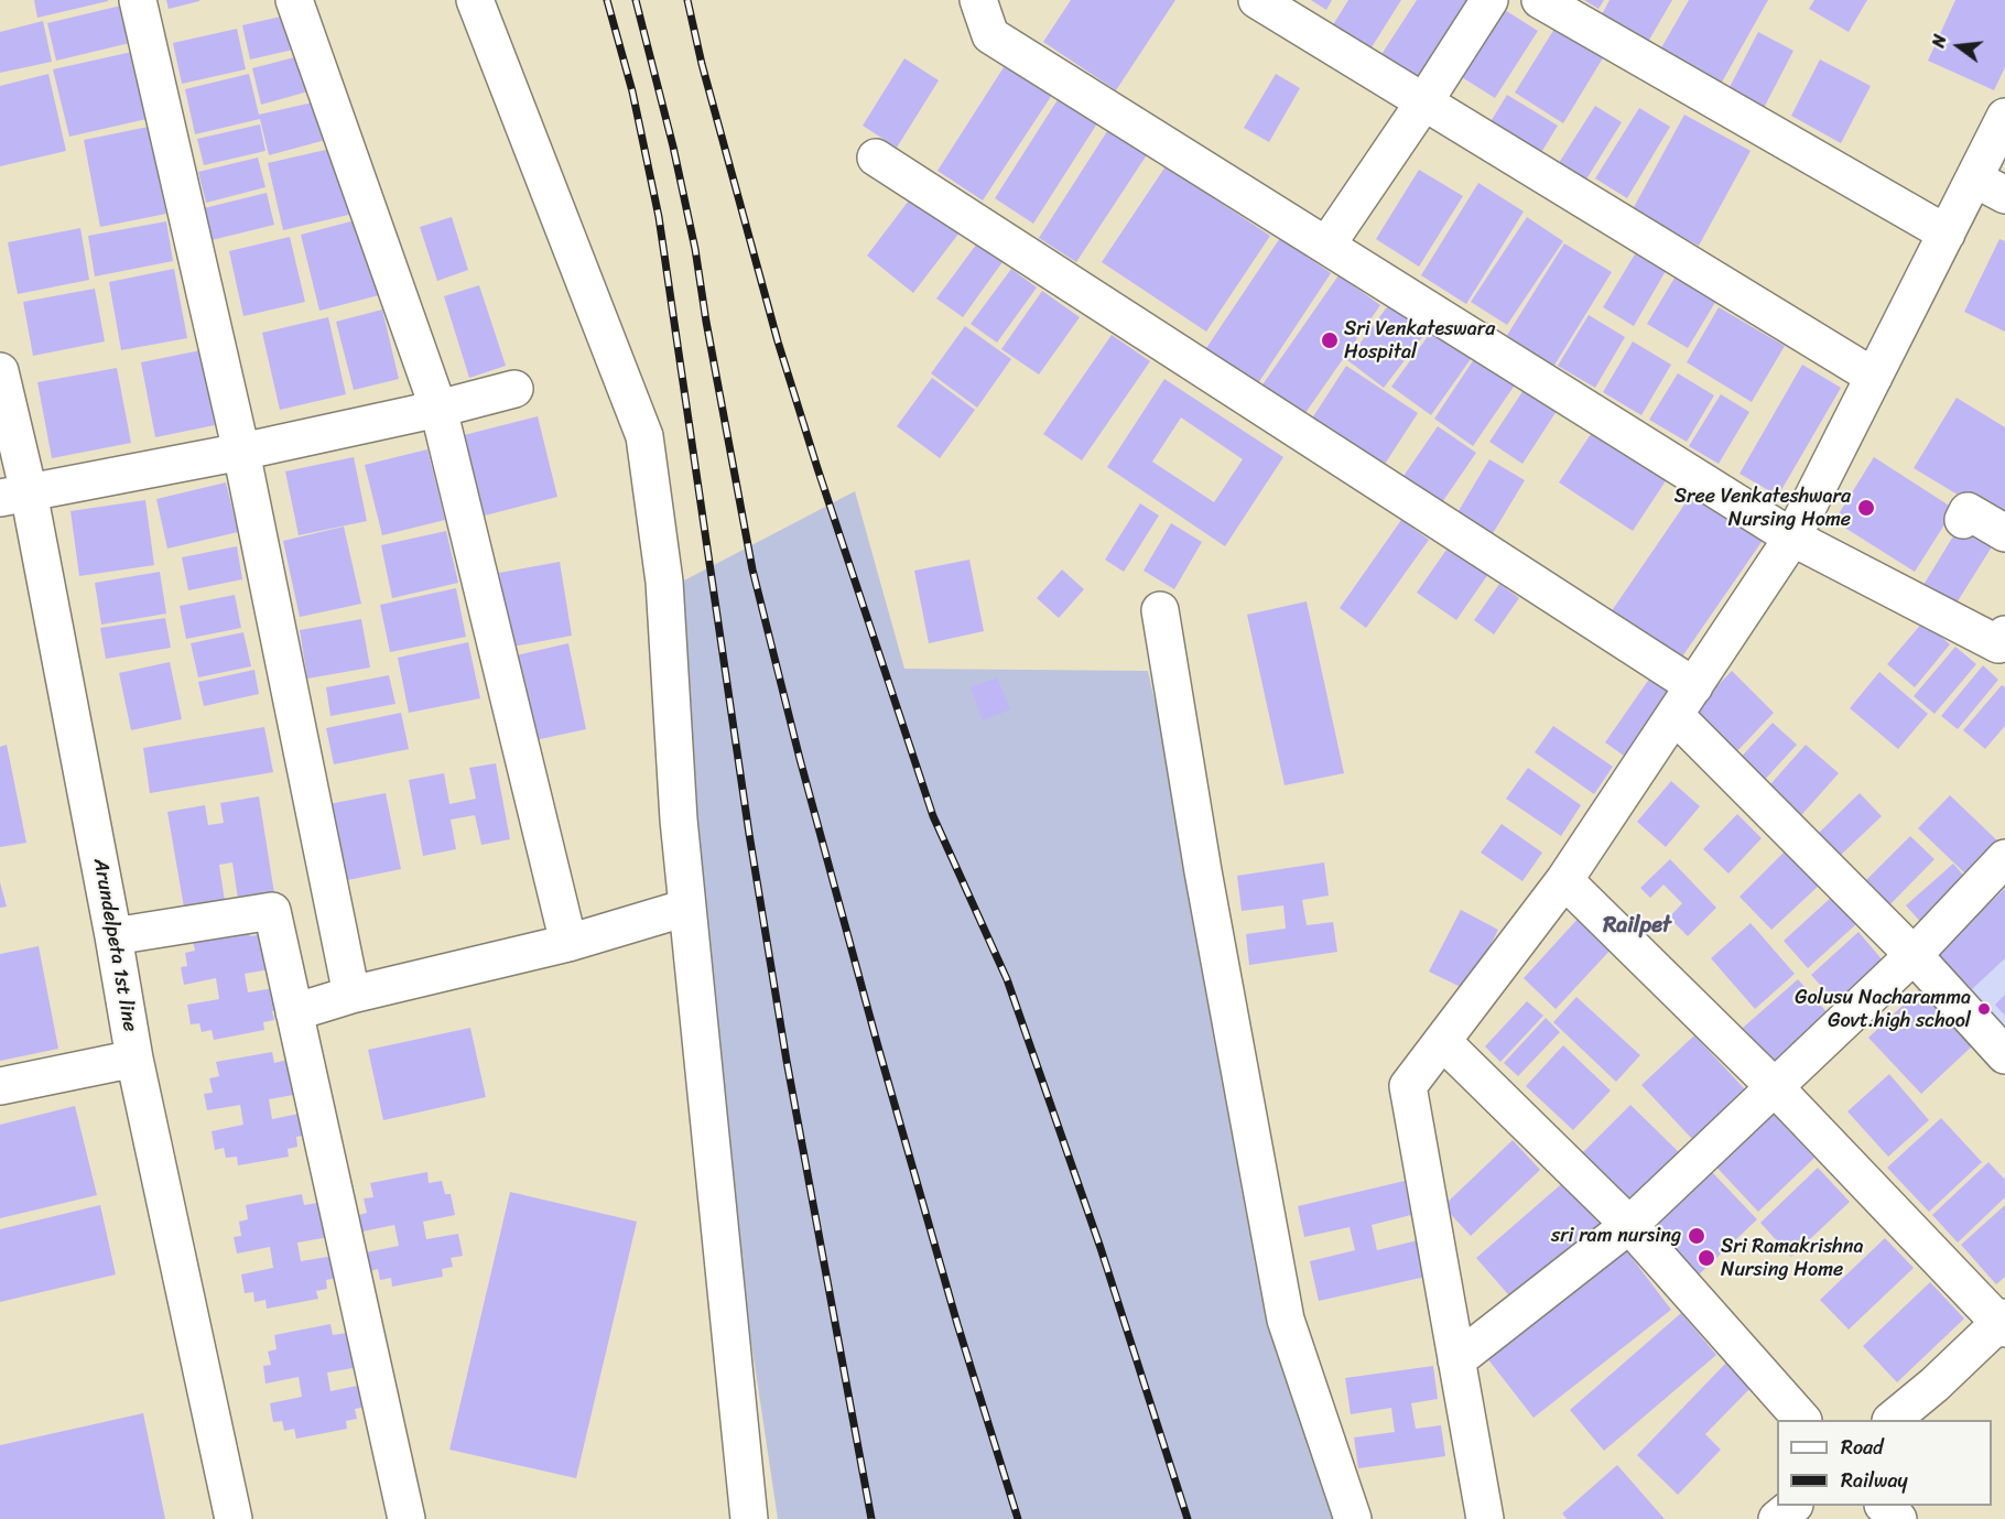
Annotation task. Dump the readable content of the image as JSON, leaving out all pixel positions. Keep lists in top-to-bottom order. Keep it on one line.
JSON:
{"streets":{"street":["Arundelpeta 1st line"]},"districts":["Railpet"],"places":["Sri Venkateswara Hospital","Sree Venkateshwara Nursing Home","Golusu Nacharamma Govt.high school","sri ram nursing","Sri Ramakrishna Nursing Home"],"legend":["Road","Railway"],"north":"left"}
